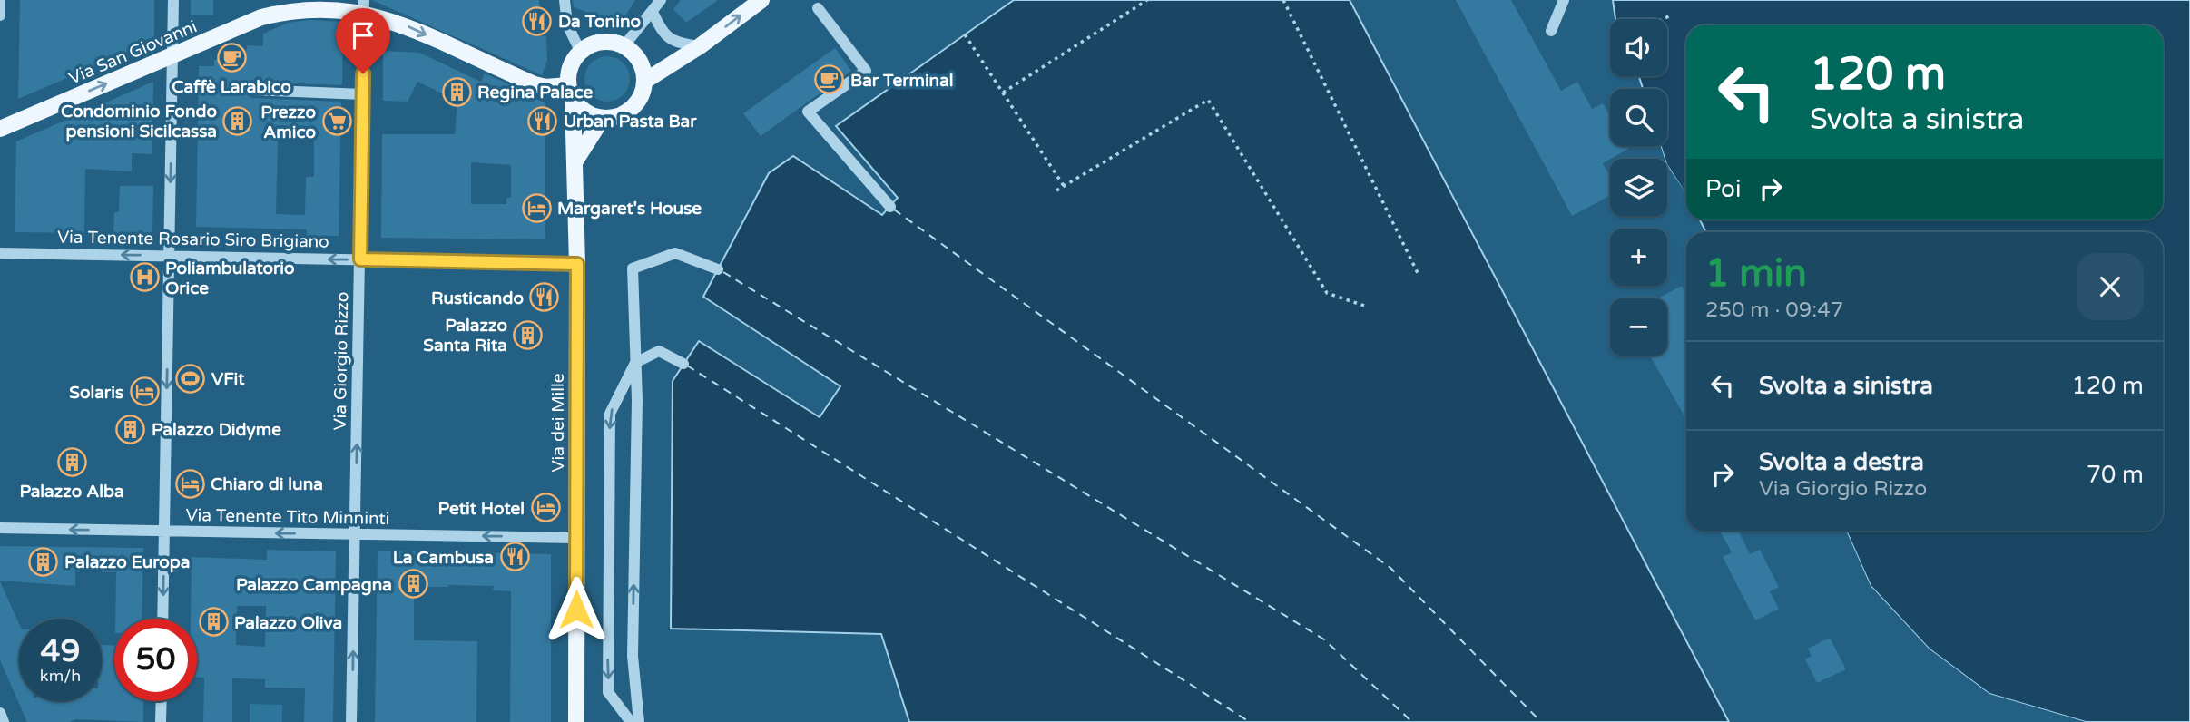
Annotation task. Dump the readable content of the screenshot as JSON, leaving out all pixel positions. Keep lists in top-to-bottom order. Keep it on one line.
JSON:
{"streets":{"main road":["Via San Giovanni","Via dei Mille"],"street":["Via Tenente Rosario Siro Brigiano","Via Giorgio Rizzo","Via Tenente Tito Minninti"]},"crossings":[["Via San Giovanni","Via Giorgio Rizzo"],["Via San Giovanni","Via dei Mille"],["Via Tenente Rosario Siro Brigiano","Via Giorgio Rizzo"],["Via Tenente Rosario Siro Brigiano","Via dei Mille"],["Via Giorgio Rizzo","Via Tenente Tito Minninti"],["Via dei Mille","Via Tenente Tito Minninti"]],"one_way":["Via San Giovanni","Via Tenente Rosario Siro Brigiano","Via Giorgio Rizzo","Via Tenente Tito Minninti"],"places":{"restaurant":["Da Tonino","Urban Pasta Bar","Rusticando","La Cambusa"],"cafe":["Caffè Larabico","Bar Terminal"],"building":["Regina Palace","Condominio Fondo pensioni Sicilcassa","Palazzo Santa Rita","Palazzo Didyme","Palazzo Alba","Palazzo Europa","Palazzo Campagna","Palazzo Oliva"],"supermarket":["Prezzo Amico"],"hotel":["Margaret's House","Solaris","Chiaro di luna","Petit Hotel"],"hospital":["Poliambulatorio Orice"],"sports":["VFit"]},"page":{"map_buttons":["+","−"],"turn":["120 m","Svolta a sinistra"],"then":"Poi","heading":["1 min","250 m · 09:47"],"list":[{"name":"Svolta a sinistra","value":"120 m"},{"name":"Svolta a destra","note":"Via Giorgio Rizzo","value":"70 m"}],"speed":"49 km/h","limit":"50"}}
